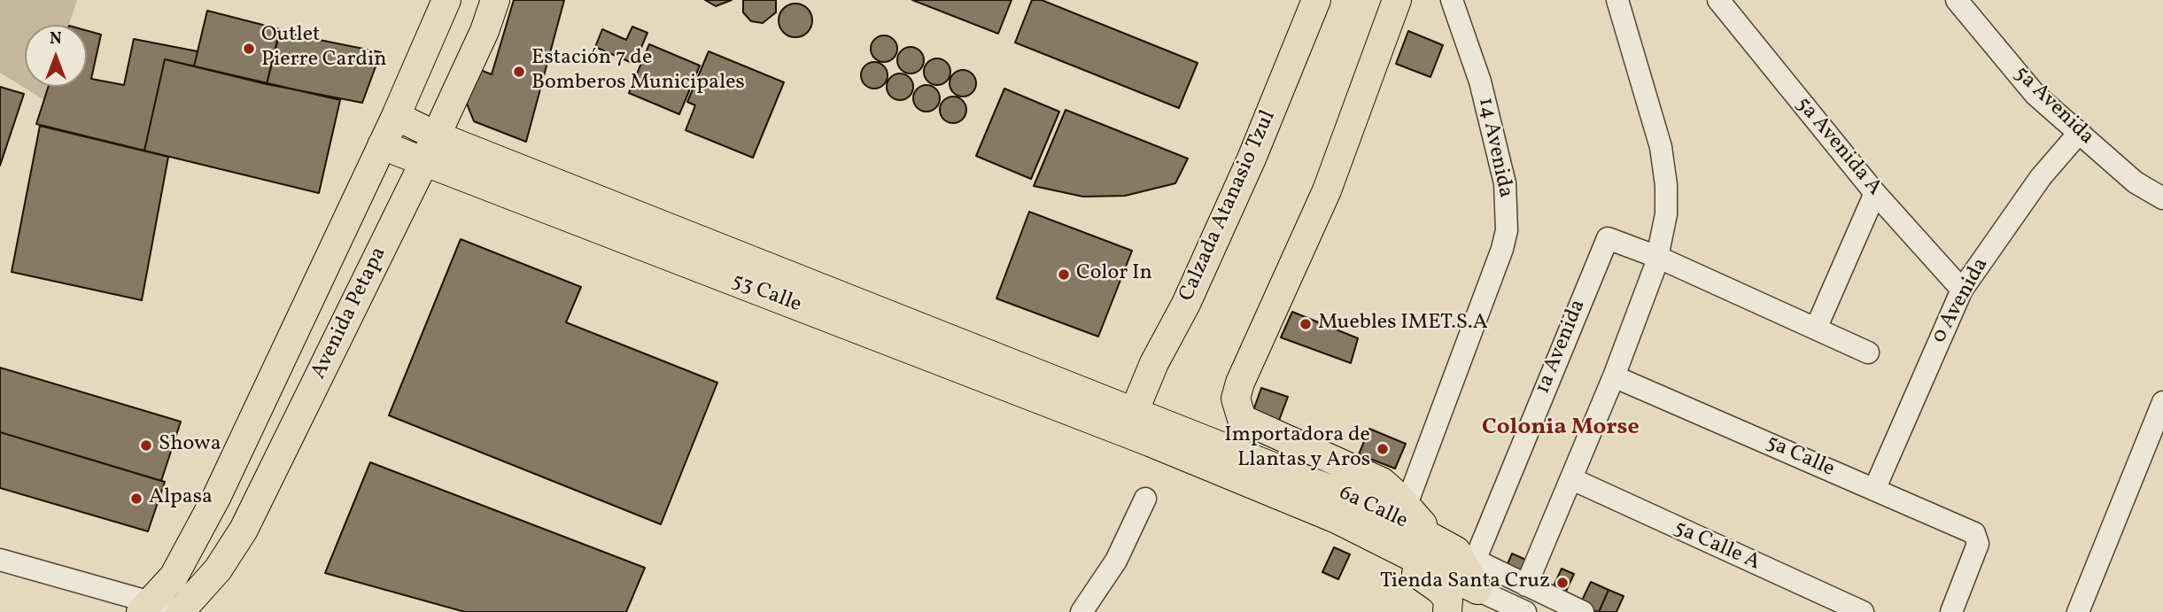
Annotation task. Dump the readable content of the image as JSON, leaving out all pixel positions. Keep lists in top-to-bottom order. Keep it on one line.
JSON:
{"streets":{"main road":["Calzada Atanasio Tzul","53 Calle","Avenida Petapa","6a Calle"],"street":["5a Avenida","5a Avenida A","14 Avenida","0 Avenida","1a Avenida","5a Calle","5a Calle A"]},"crossings":[["5a Avenida","0 Avenida"],["5a Avenida A","0 Avenida"],["Calzada Atanasio Tzul","53 Calle"],["Calzada Atanasio Tzul","6a Calle"],["53 Calle","Avenida Petapa"],["53 Calle","6a Calle"],["0 Avenida","5a Calle"],["1a Avenida","6a Calle"]],"districts":["Colonia Morse"],"places":["Outlet Pierre Cardin","Estación 7 de Bomberos Municipales","Color In","Muebles IMET.S.A","Showa","Importadora de Llantas y Aros","Alpasa","Tienda Santa Cruz"],"north":"top"}
